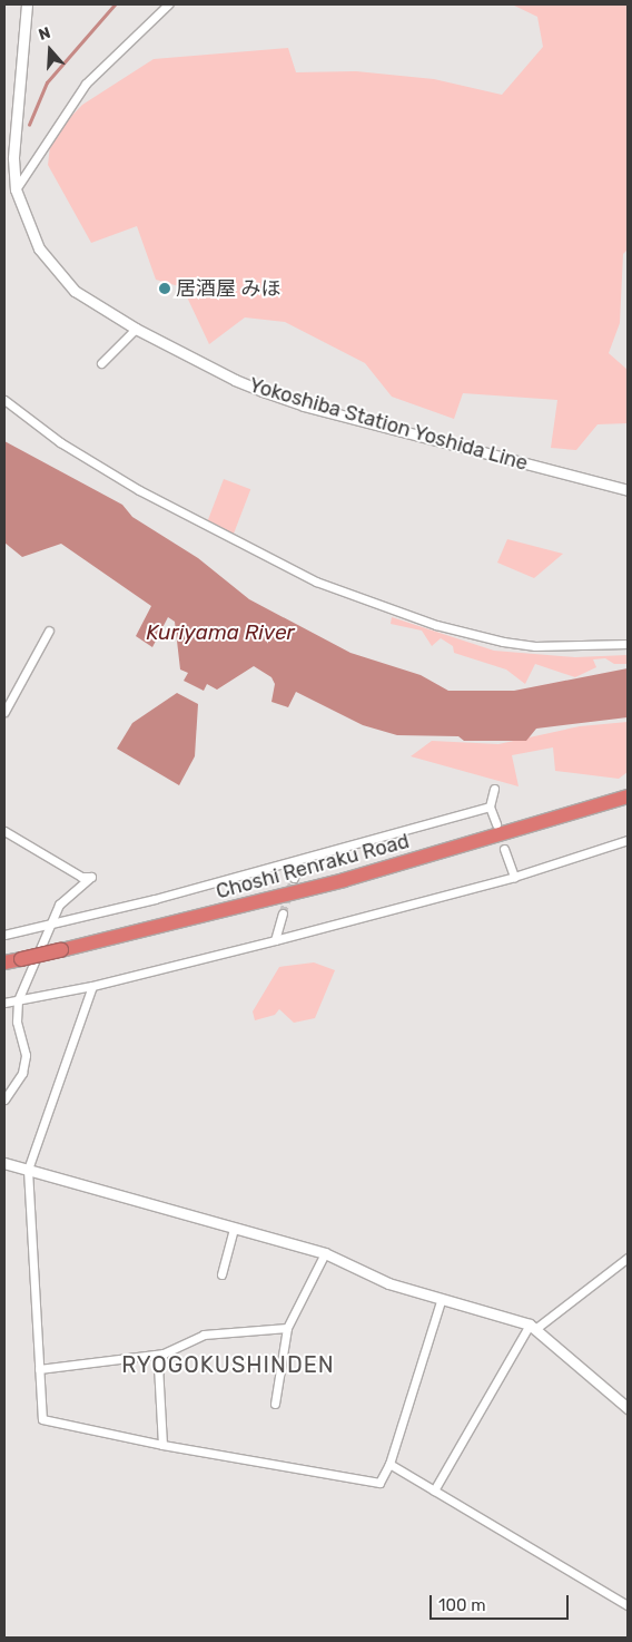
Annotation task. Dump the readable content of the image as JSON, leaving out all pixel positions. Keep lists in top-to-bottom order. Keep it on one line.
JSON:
{"streets":{"highway":["Choshi Renraku Road"],"main road":["Yokoshiba Station Yoshida Line"]},"districts":["RYOGOKUSHINDEN"],"water":["Kuriyama River"],"places":["居酒屋 みほ"],"scale_bar":"100 m","north":"top"}
